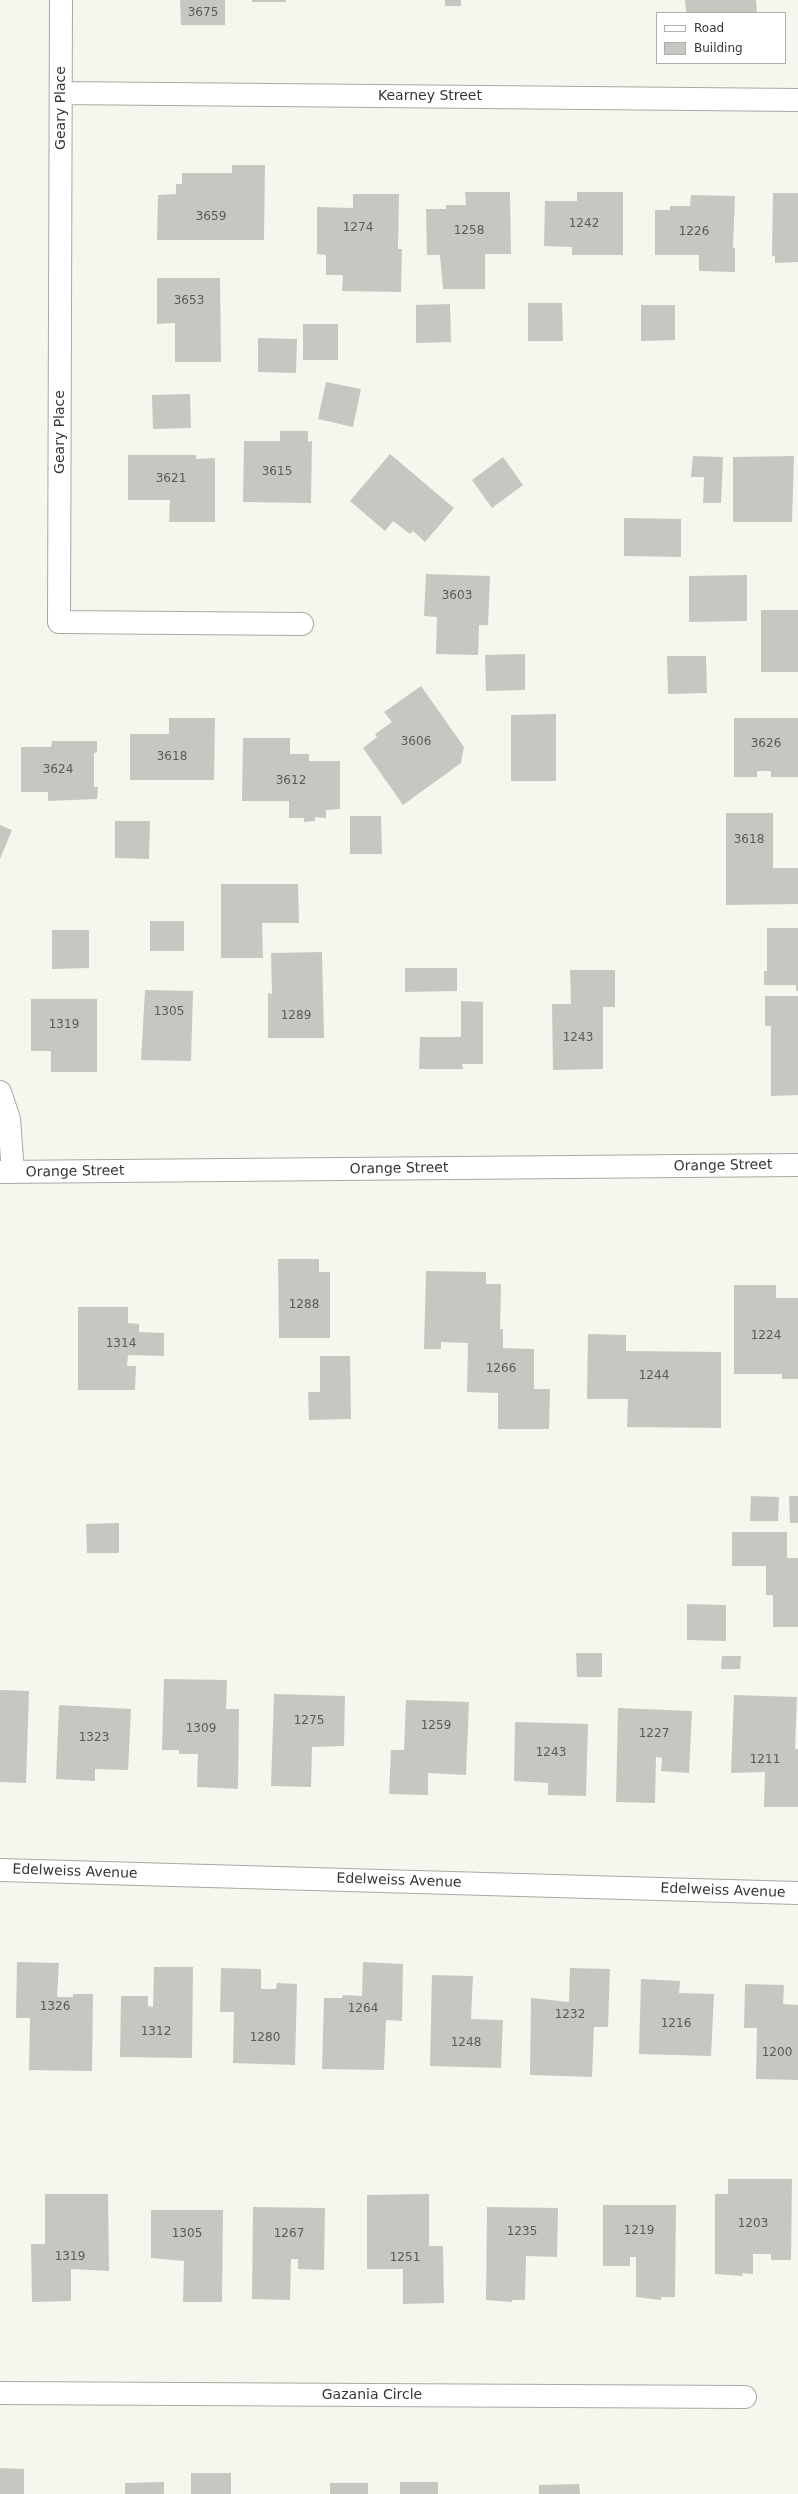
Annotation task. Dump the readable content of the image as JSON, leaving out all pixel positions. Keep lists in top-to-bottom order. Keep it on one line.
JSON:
{"streets":{"street":["Kearney Street","Geary Place","Orange Street","Edelweiss Avenue","Gazania Circle"]},"crossings":[["Kearney Street","Geary Place"]],"house_numbers":["3675","3659","1242","1274","1258","1226","3653","3615","3621","3603","3606","3626","3618","3624","3612","3618","1305","1289","1319","1243","1288","1224","1314","1266","1244","1275","1259","1309","1227","1323","1243","1211","1326","1264","1232","1216","1312","1280","1248","1200","1203","1219","1235","1305","1267","1319","1251"],"legend":["Road","Building"]}
